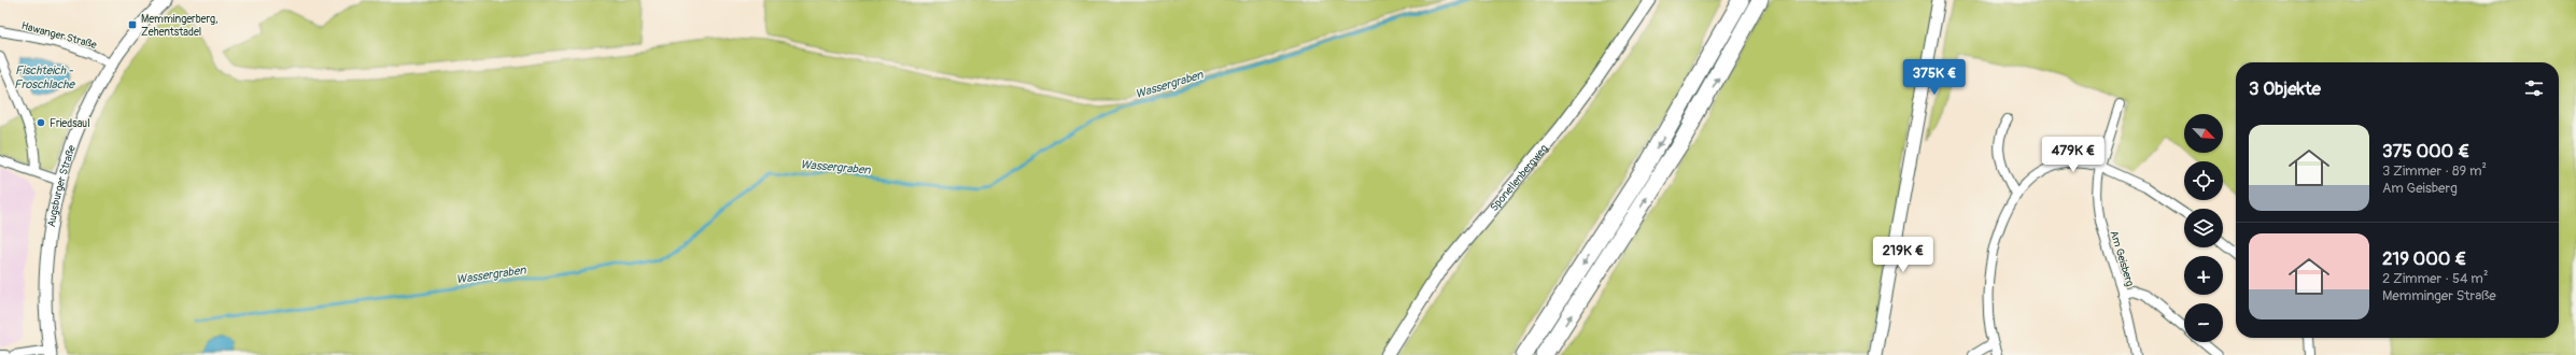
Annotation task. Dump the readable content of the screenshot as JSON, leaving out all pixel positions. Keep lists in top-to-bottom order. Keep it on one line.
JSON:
{"streets":{"street":["Hawanger Straße","Sponellenbergweg","Augsburger Straße","Am Geisberg"]},"crossings":[["Hawanger Straße","Augsburger Straße"]],"water":["Fischteich - Froschlache","Wassergraben"],"places":{"transit":["Memmingerberg, Zehentstadel"],"other":["Friedsaul"]},"north":"bottom right","page":{"price":["375K €","479K €","219K €"],"heading":"3 Objekte","map_buttons":["+","−"],"list":[{"name":"375 000 €","note":"3 Zimmer · 89 m² · Am Geisberg"},{"name":"219 000 €","note":"2 Zimmer · 54 m² · Memminger Straße"}]}}
